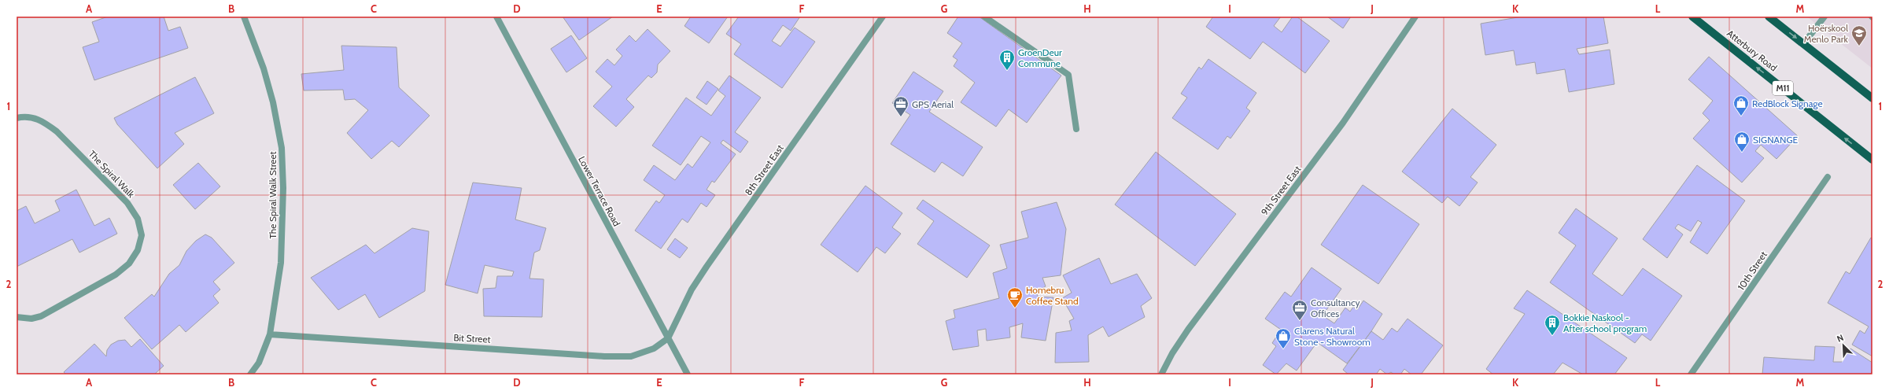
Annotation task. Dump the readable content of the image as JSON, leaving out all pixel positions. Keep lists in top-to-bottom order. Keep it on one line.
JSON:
{"streets":{"main road":["Atterbury Road","M11"],"street":["8th Street East","The Spiral Walk","9th Street East","Lower Terrace Road","The Spiral Walk Street","10th Street","Bit Street"]},"crossings":[["8th Street East","Lower Terrace Road"],["8th Street East","Bit Street"],["Lower Terrace Road","Bit Street"],["The Spiral Walk Street","Bit Street"]],"places":{"school or university":["Hoërskool Menlo Park"],"building":["GroenDeur Commune","Bokkie Naskool - After school program"],"shop":["RedBlock Signage","SIGNANGE","Clarens Natural Stone - Showroom"],"office":["GPS Aerial","Consultancy Offices"],"cafe":["Homebru Coffee Stand"]},"north":"top left","grid":{"columns":["A","B","C","D","E","F","G","H","I","J","K","L","M"],"rows":["1","2"]}}
